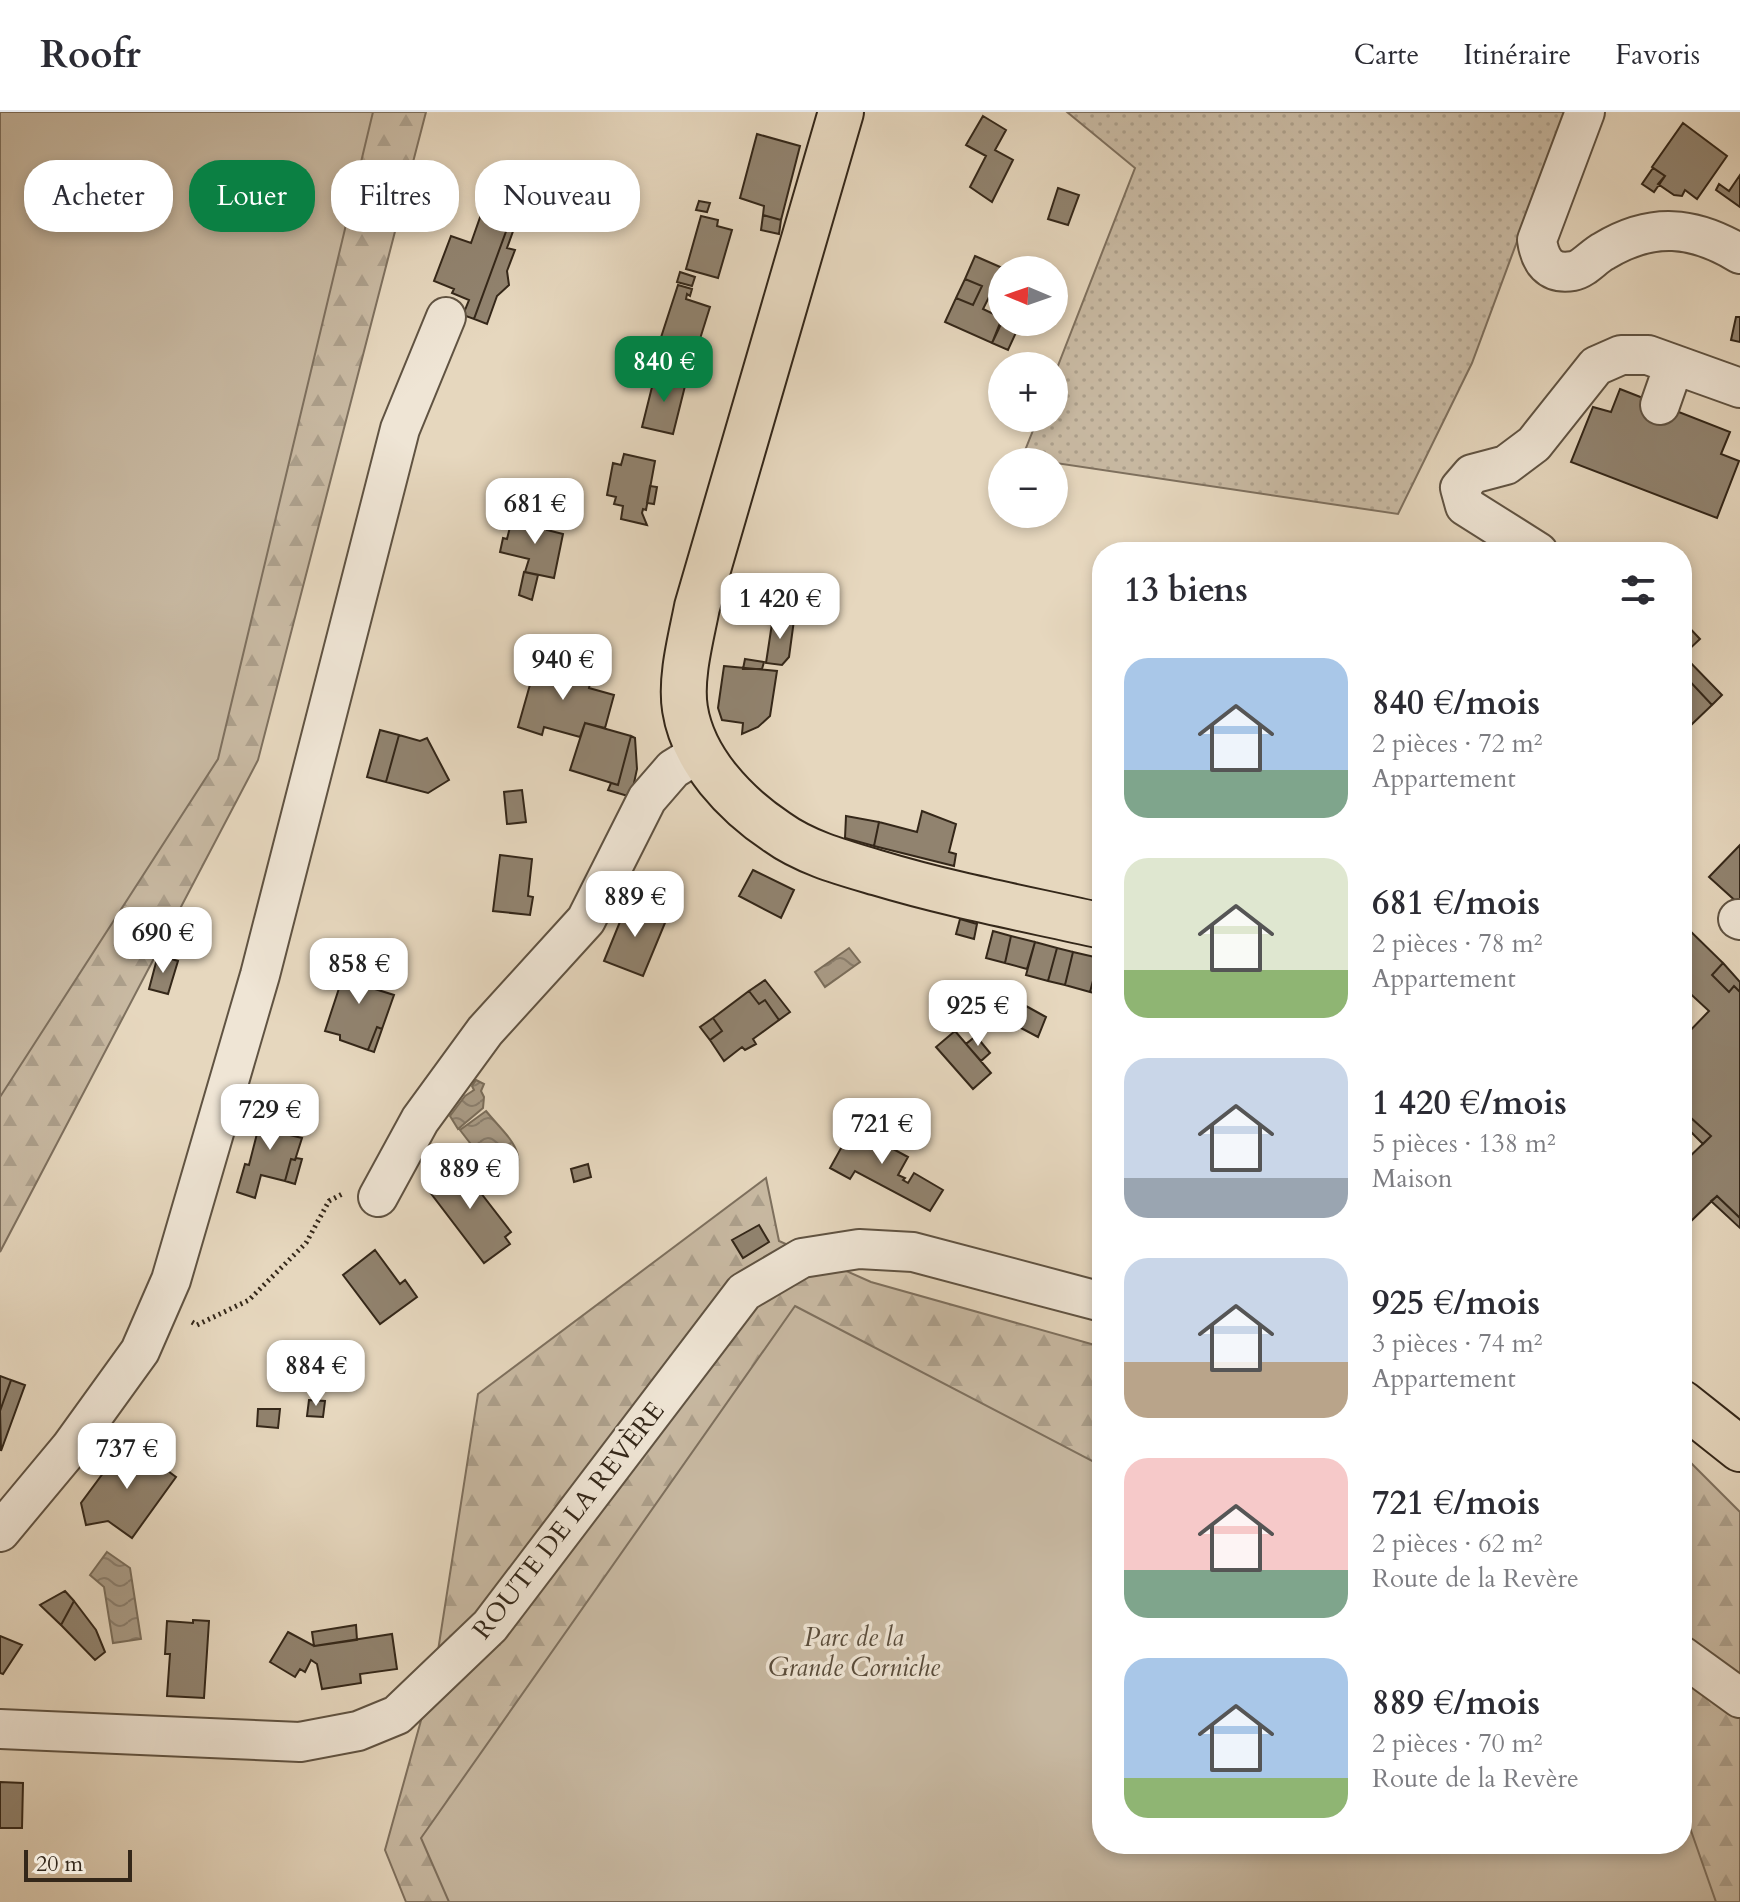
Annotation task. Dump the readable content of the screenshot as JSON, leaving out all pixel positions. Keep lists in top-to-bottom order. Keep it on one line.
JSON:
{"streets":{"street":["ROUTE DE LA REVÈRE"]},"parks":["Parc de la Grande Corniche"],"scale_bar":"20 m","north":"left","page":{"header":"Roofr","nav":["Carte","Itinéraire","Favoris"],"chip":["Acheter","Louer","Filtres","Nouveau"],"map_buttons":["+","−"],"price":["840 €","681 €","1 420 €","940 €","889 €","690 €","858 €","925 €","729 €","721 €","889 €","884 €","737 €"],"heading":"13 biens","list":[{"name":"840 €/mois","note":"2 pièces · 72 m² · Appartement"},{"name":"681 €/mois","note":"2 pièces · 78 m² · Appartement"},{"name":"1 420 €/mois","note":"5 pièces · 138 m² · Maison"},{"name":"925 €/mois","note":"3 pièces · 74 m² · Appartement"},{"name":"721 €/mois","note":"2 pièces · 62 m² · Route de la Revère"},{"name":"889 €/mois","note":"2 pièces · 70 m² · Route de la Revère"}],"scale":"20 m"}}
